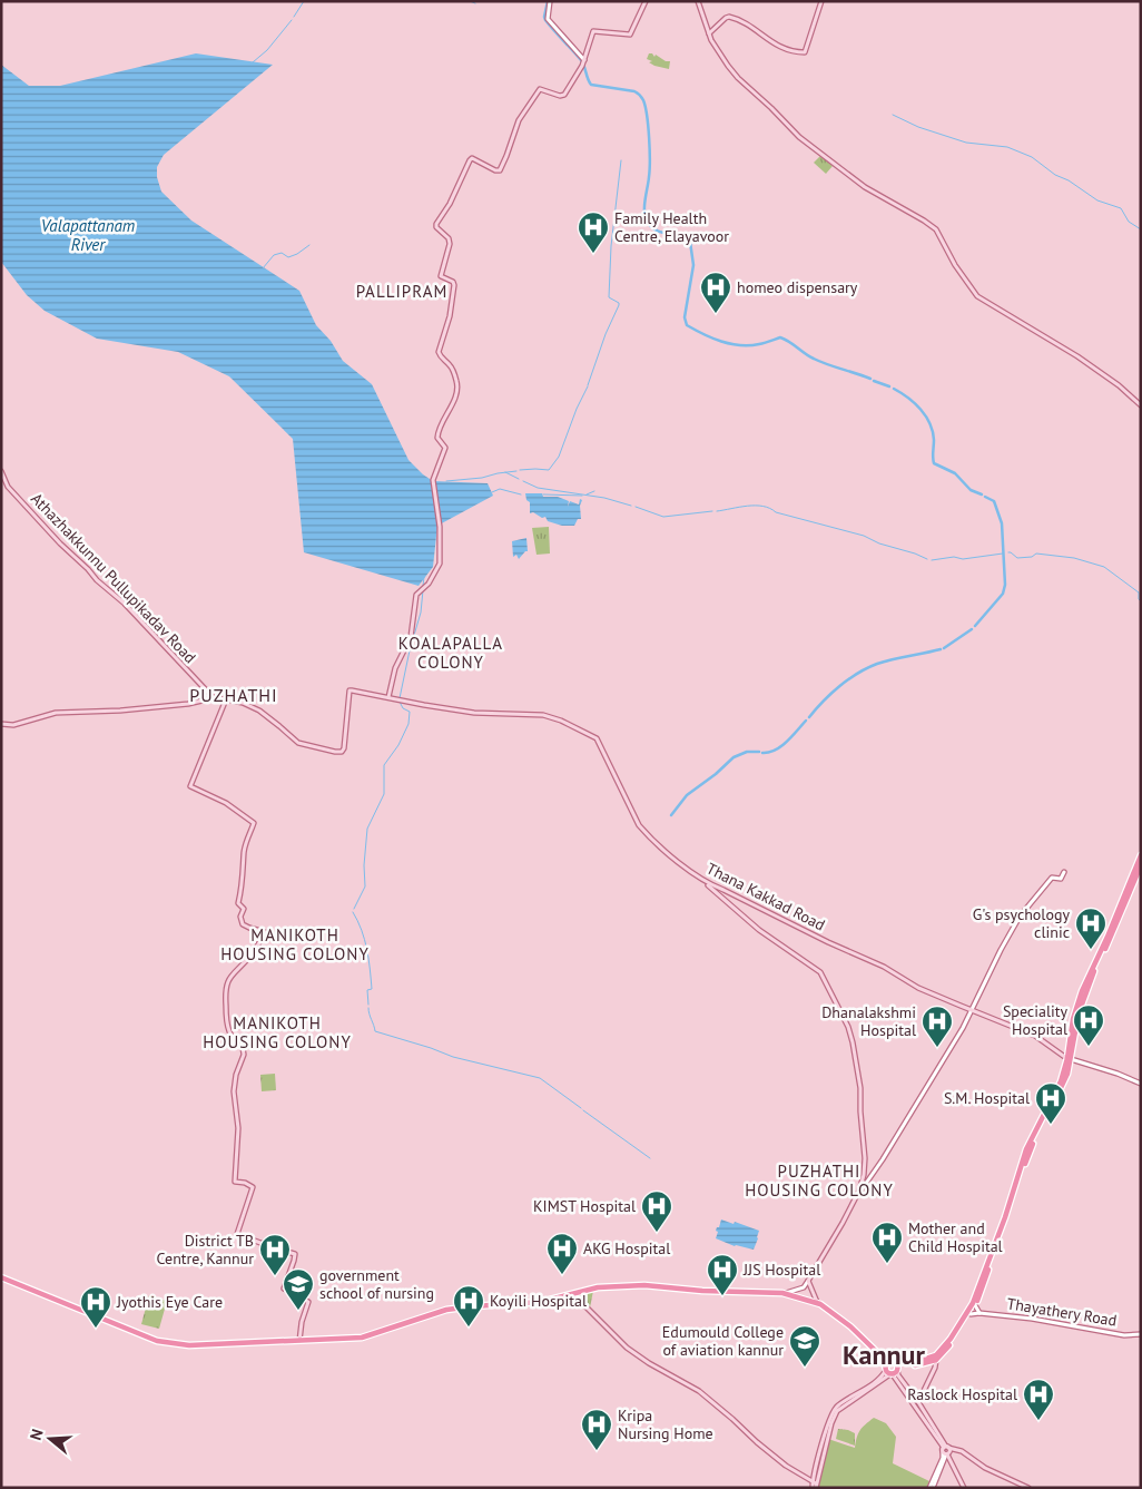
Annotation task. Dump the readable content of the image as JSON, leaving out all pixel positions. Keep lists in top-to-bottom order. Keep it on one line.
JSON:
{"streets":{"main road":["Athazhakkunnu Pullupikadav Road","Thana Kakkad Road"],"street":["Thayathery Road"]},"crossings":[["Athazhakkunnu Pullupikadav Road","Thana Kakkad Road"]],"districts":["PALLIPRAM","KOALAPALLA COLONY","PUZHATHI","MANIKOTH HOUSING COLONY","MANIKOTH HOUSING COLONY","PUZHATHI HOUSING COLONY","Kannur"],"water":["Valapattanam River"],"places":{"hospital":["Family Health Centre, Elayavoor","homeo dispensary","G's psychology clinic","Speciality Hospital","Dhanalakshmi Hospital","S.M. Hospital","KIMST Hospital","Mother and Child Hospital","AKG Hospital","District TB Centre, Kannur","JJS Hospital","Koyili Hospital","Jyothis Eye Care","Raslock Hospital","Kripa Nursing Home"],"school or university":["government school of nursing","Edumould College of aviation kannur"]},"north":"left"}
